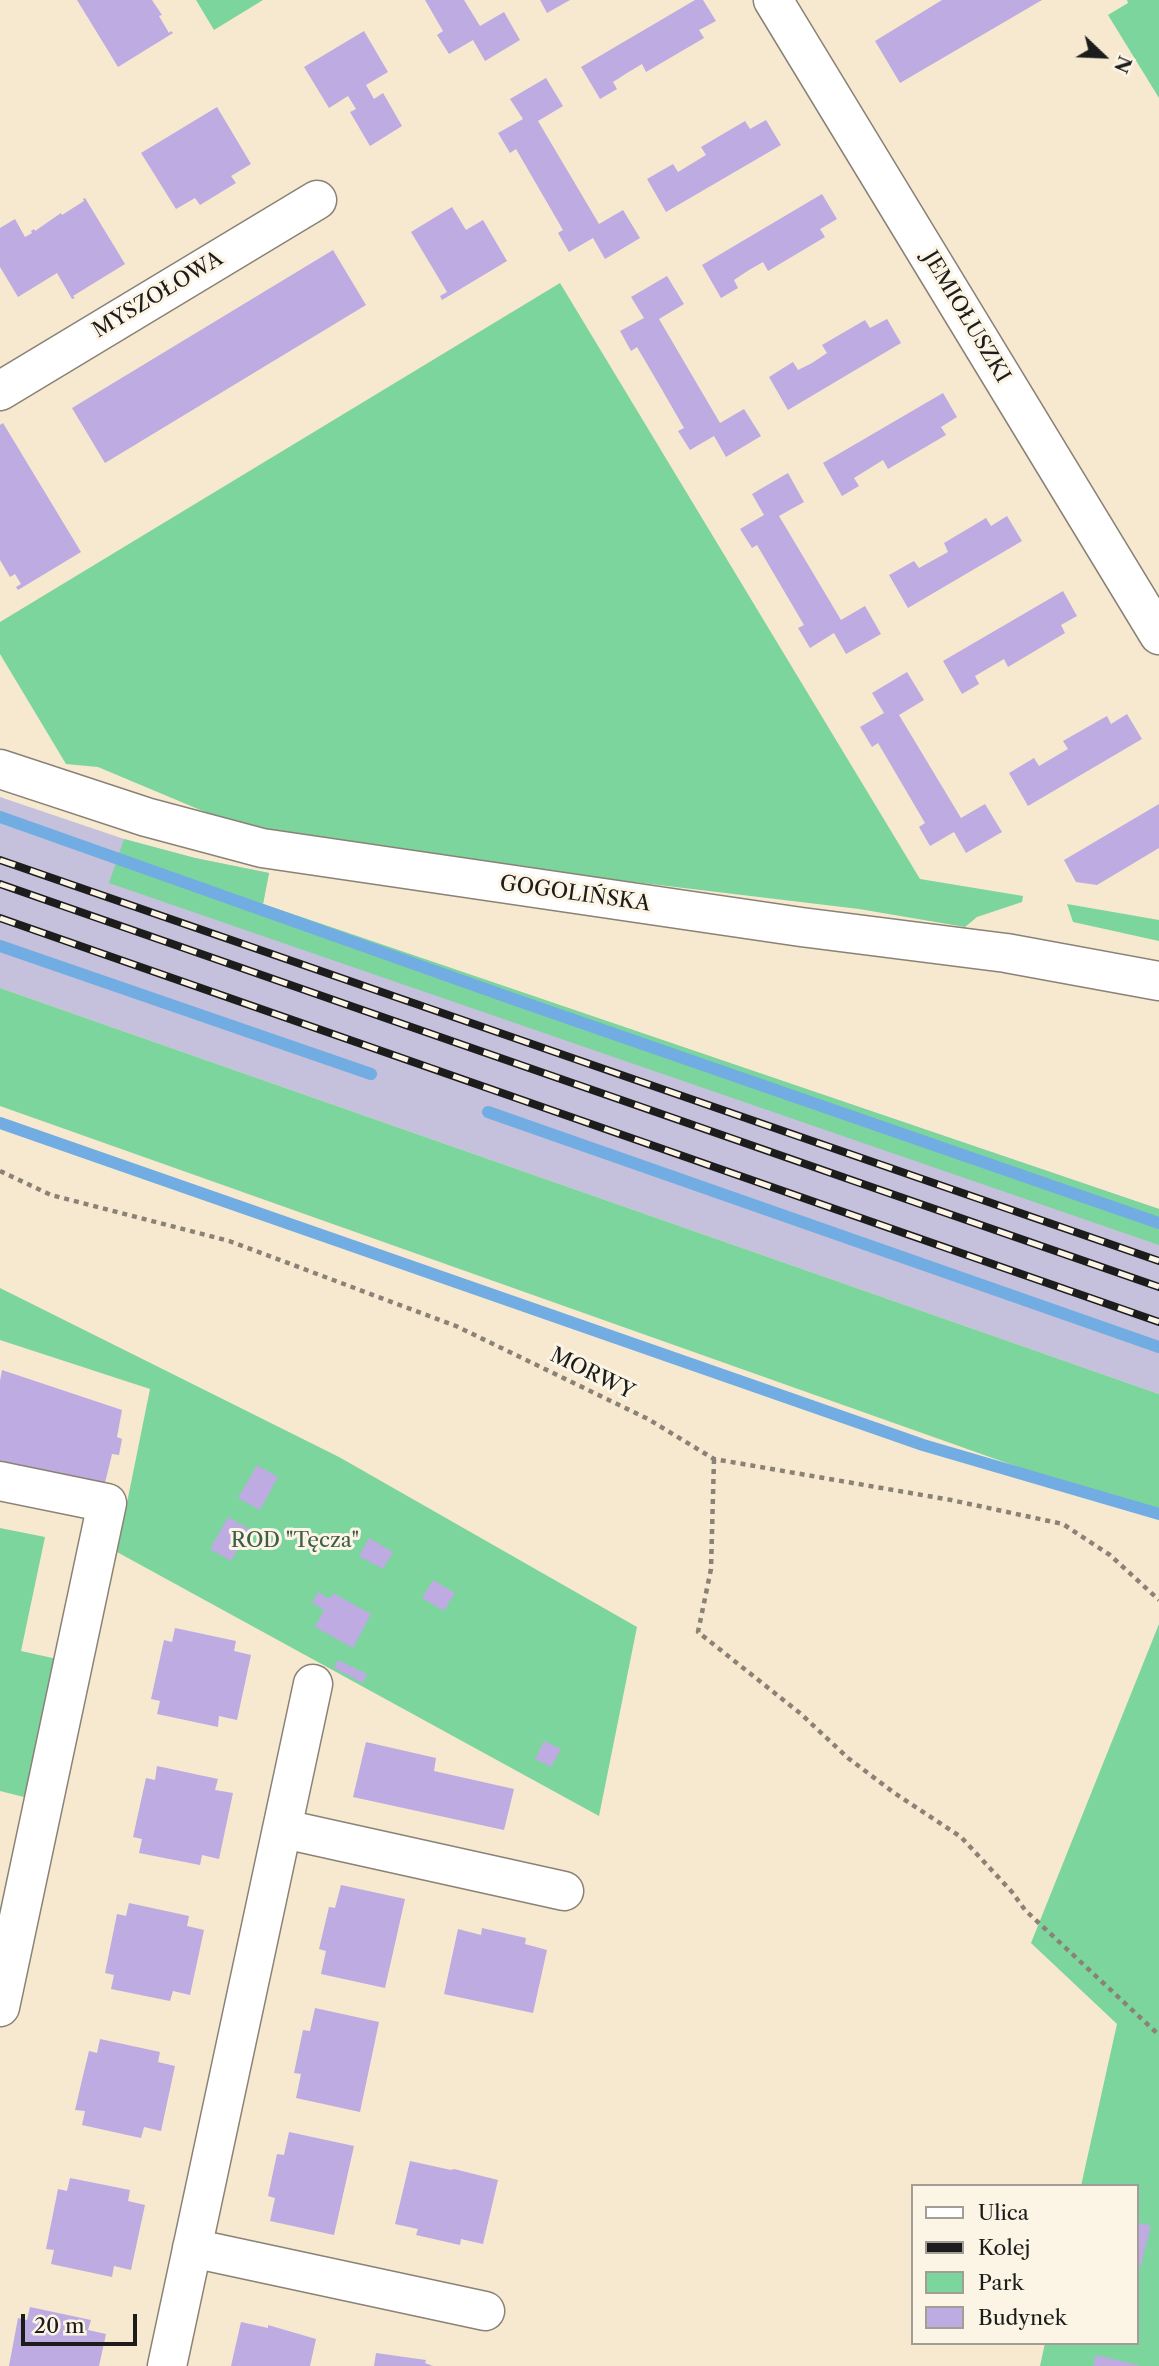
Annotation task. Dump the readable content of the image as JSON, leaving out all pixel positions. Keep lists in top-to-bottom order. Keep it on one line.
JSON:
{"streets":{"street":["MYSZOŁOWA","JEMIOŁUSZKI","GOGOLIŃSKA"],"path":["MORWY"]},"parks":["ROD \"Tęcza\""],"legend":["Ulica","Kolej","Park","Budynek"],"scale_bar":"20 m","north":"bottom right"}
